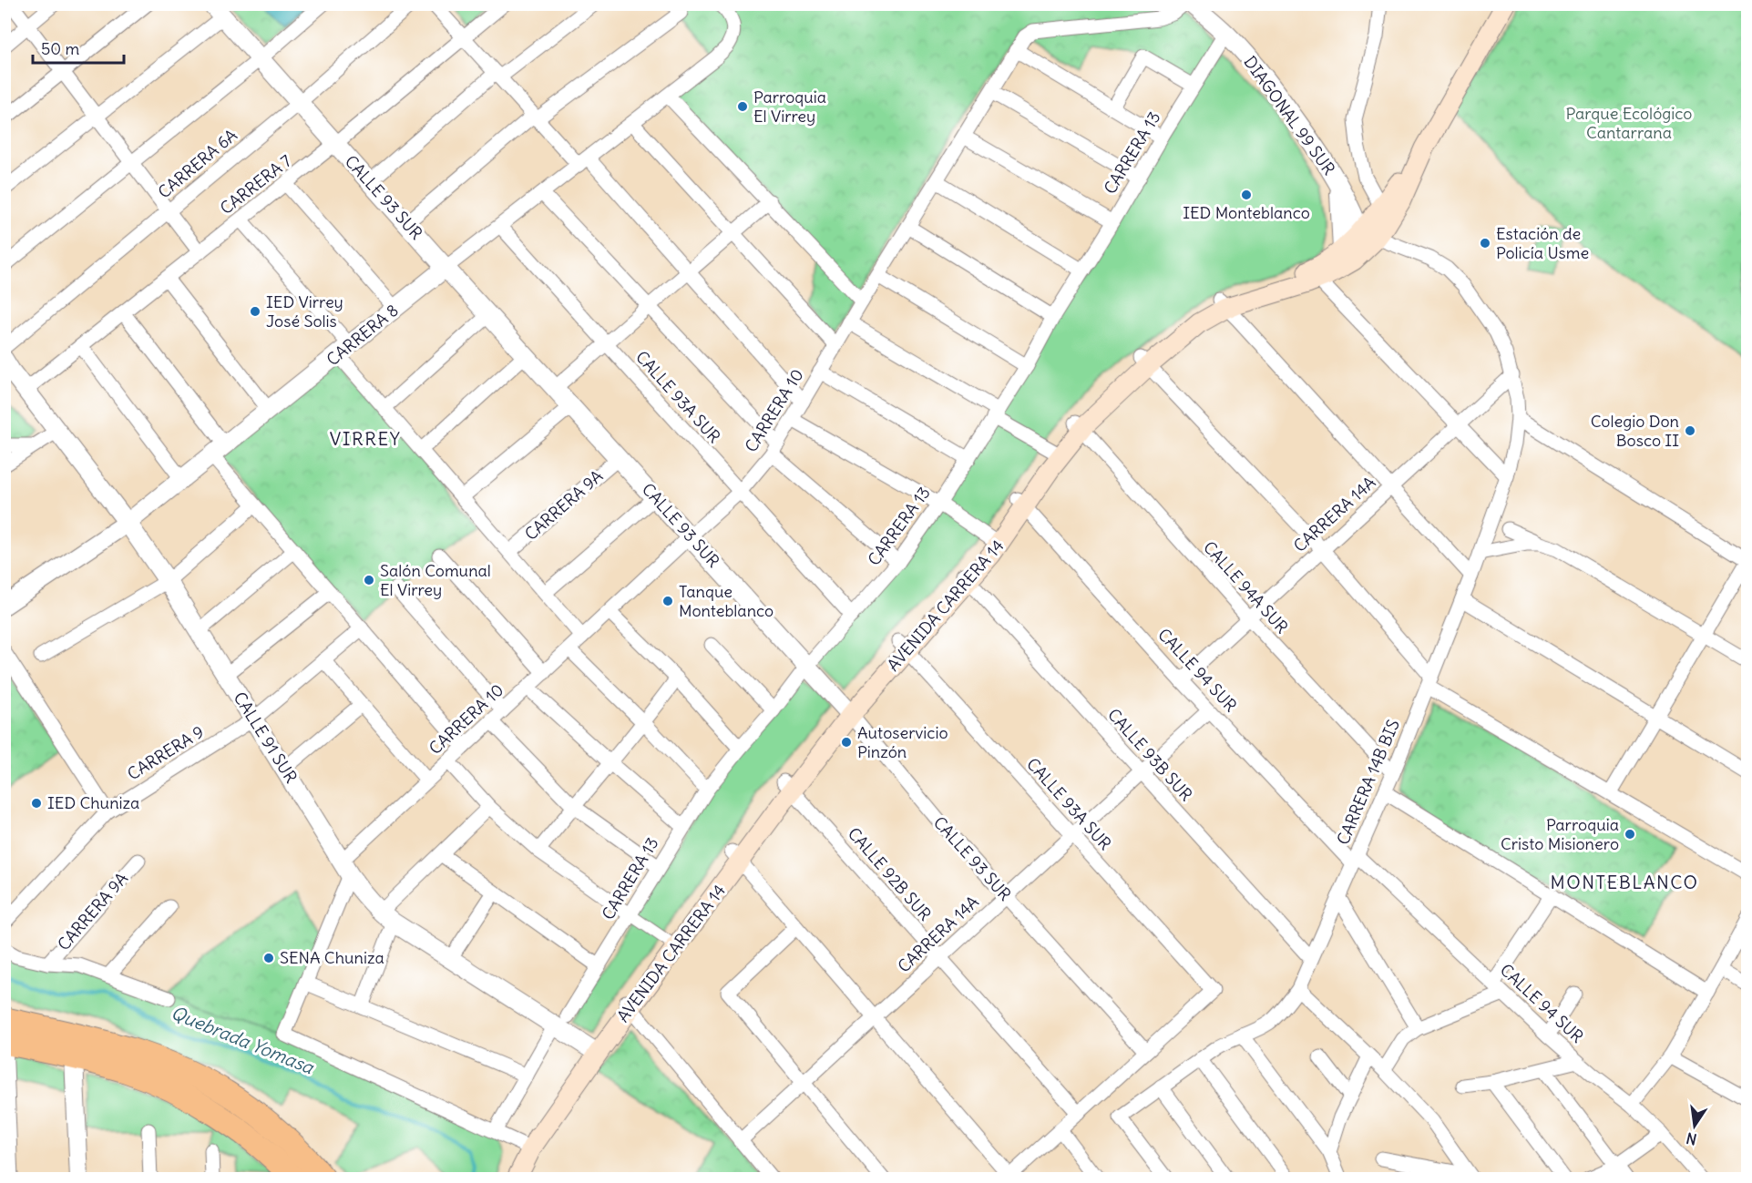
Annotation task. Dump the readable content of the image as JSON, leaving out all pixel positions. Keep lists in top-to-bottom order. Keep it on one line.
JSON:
{"streets":{"main road":["AVENIDA CARRERA 14"],"street":["DIAGONAL 99 SUR","CARRERA 13","CARRERA 6A","CARRERA 7","CALLE 93 SUR","CARRERA 8","CALLE 93A SUR","CARRERA 10","CARRERA 9A","CARRERA 14A","CALLE 94A SUR","CALLE 94 SUR","CALLE 91 SUR","CARRERA 9","CALLE 93B SUR","CARRERA 14B BIS","CALLE 92B SUR"]},"crossings":[["DIAGONAL 99 SUR","CARRERA 13"],["DIAGONAL 99 SUR","AVENIDA CARRERA 14"],["DIAGONAL 99 SUR","CARRERA 14B BIS"],["CARRERA 13","CALLE 93 SUR"],["CARRERA 13","CALLE 93A SUR"],["CARRERA 13","CALLE 91 SUR"],["CARRERA 6A","CALLE 93 SUR"],["CARRERA 7","CALLE 93 SUR"],["CARRERA 7","CALLE 91 SUR"],["CALLE 93 SUR","CARRERA 8"],["CALLE 93 SUR","CALLE 93A SUR"],["CALLE 93 SUR","CARRERA 10"],["CALLE 93 SUR","CARRERA 9A"],["CALLE 93 SUR","CARRERA 14A"],["CALLE 93 SUR","AVENIDA CARRERA 14"],["CARRERA 8","CALLE 93A SUR"],["CARRERA 8","CALLE 91 SUR"],["CALLE 93A SUR","CARRERA 10"],["CALLE 93A SUR","CARRERA 14A"],["CALLE 93A SUR","AVENIDA CARRERA 14"],["CARRERA 10","CALLE 91 SUR"],["CARRERA 14A","CALLE 94A SUR"],["CARRERA 14A","CALLE 94 SUR"],["CARRERA 14A","CALLE 93B SUR"],["CARRERA 14A","CARRERA 14B BIS"],["CARRERA 14A","CALLE 92B SUR"],["CALLE 94A SUR","AVENIDA CARRERA 14"],["CALLE 94A SUR","CARRERA 14B BIS"],["AVENIDA CARRERA 14","CALLE 94 SUR"],["AVENIDA CARRERA 14","CALLE 91 SUR"],["AVENIDA CARRERA 14","CALLE 93B SUR"],["AVENIDA CARRERA 14","CARRERA 14B BIS"],["AVENIDA CARRERA 14","CALLE 92B SUR"],["CALLE 94 SUR","CARRERA 14B BIS"],["CALLE 91 SUR","CARRERA 9"],["CALLE 93B SUR","CARRERA 14B BIS"]],"districts":["VIRREY","MONTEBLANCO"],"water":["Quebrada Yomasa"],"parks":["Parque Ecológico Cantarrana"],"places":["Parroquia El Virrey","IED Monteblanco","Estación de Policía Usme","IED Virrey José Solis","Colegio Don Bosco II","Salón Comunal El Virrey","Tanque Monteblanco","Autoservicio Pinzón","IED Chuniza","Parroquia Cristo Misionero","SENA Chuniza"],"scale_bar":"50 m","north":"bottom"}
